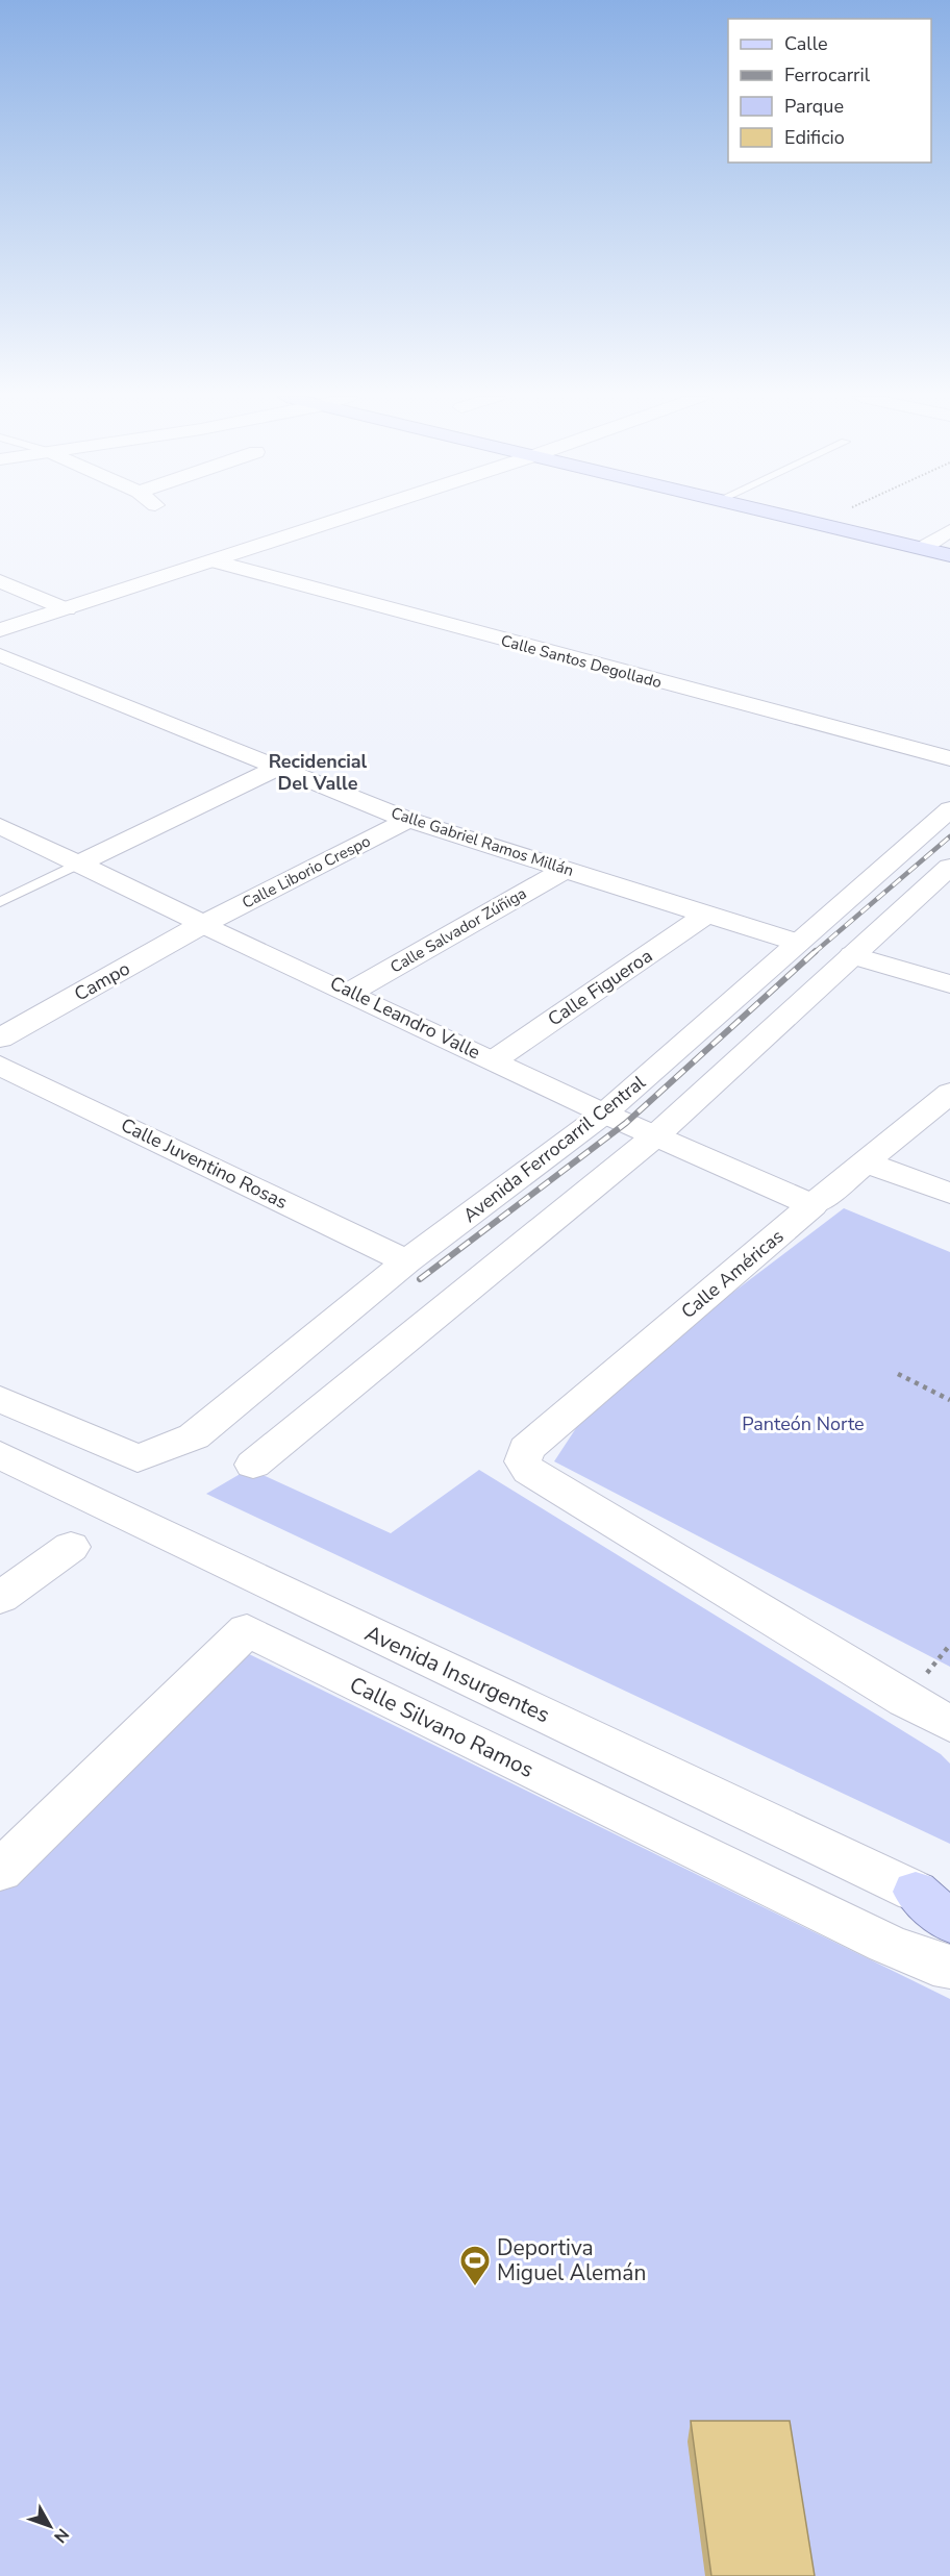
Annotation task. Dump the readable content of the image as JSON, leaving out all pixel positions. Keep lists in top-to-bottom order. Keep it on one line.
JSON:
{"streets":{"street":["Calle Santos Degollado","Calle Gabriel Ramos Millán","Calle Liborio Crespo","Calle Salvador Zúñiga","Campo","Calle Figueroa","Calle Leandro Valle","Avenida Ferrocarril Central","Calle Juventino Rosas","Calle Américas","Avenida Insurgentes","Calle Silvano Ramos"]},"crossings":[["Calle Gabriel Ramos Millán","Calle Liborio Crespo"],["Calle Gabriel Ramos Millán","Calle Salvador Zúñiga"],["Calle Gabriel Ramos Millán","Calle Figueroa"],["Calle Gabriel Ramos Millán","Avenida Ferrocarril Central"],["Calle Liborio Crespo","Campo"],["Calle Liborio Crespo","Calle Leandro Valle"],["Calle Salvador Zúñiga","Calle Leandro Valle"],["Campo","Calle Leandro Valle"],["Calle Figueroa","Calle Leandro Valle"],["Calle Leandro Valle","Avenida Ferrocarril Central"],["Calle Leandro Valle","Calle Américas"],["Avenida Ferrocarril Central","Calle Juventino Rosas"]],"districts":["Recidencial Del Valle"],"parks":["Panteón Norte"],"places":{"sports":["Deportiva Miguel Alemán"]},"legend":["Calle","Ferrocarril","Parque","Edificio"],"north":"bottom right"}
